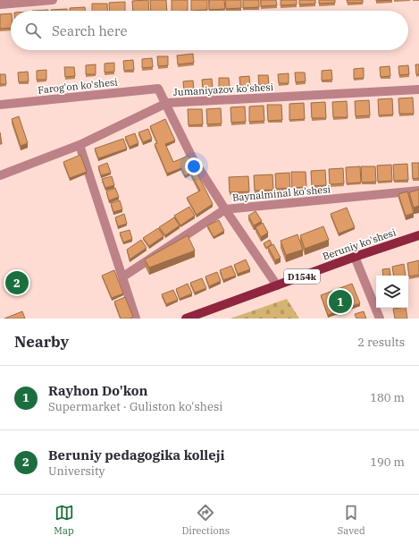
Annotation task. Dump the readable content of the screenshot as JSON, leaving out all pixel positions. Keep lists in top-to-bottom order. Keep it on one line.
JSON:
{"streets":{"main road":["Beruniy ko'shesi","D154k"],"street":["Farog'on ko'shesi","Jumaniyazov ko'shesi","Baynalminal ko'shesi"]},"crossings":[["Farog'on ko'shesi","Jumaniyazov ko'shesi"]],"page":{"search":"Search here","pins":["2","1"],"heading":["Nearby","2 results"],"list":[{"mark":"1","name":"Rayhon Do'kon","note":"Supermarket · Guliston ko'shesi","value":"180 m"},{"mark":"2","name":"Beruniy pedagogika kolleji","note":"University","value":"190 m"}],"nav":["Map","Directions","Saved"]}}
